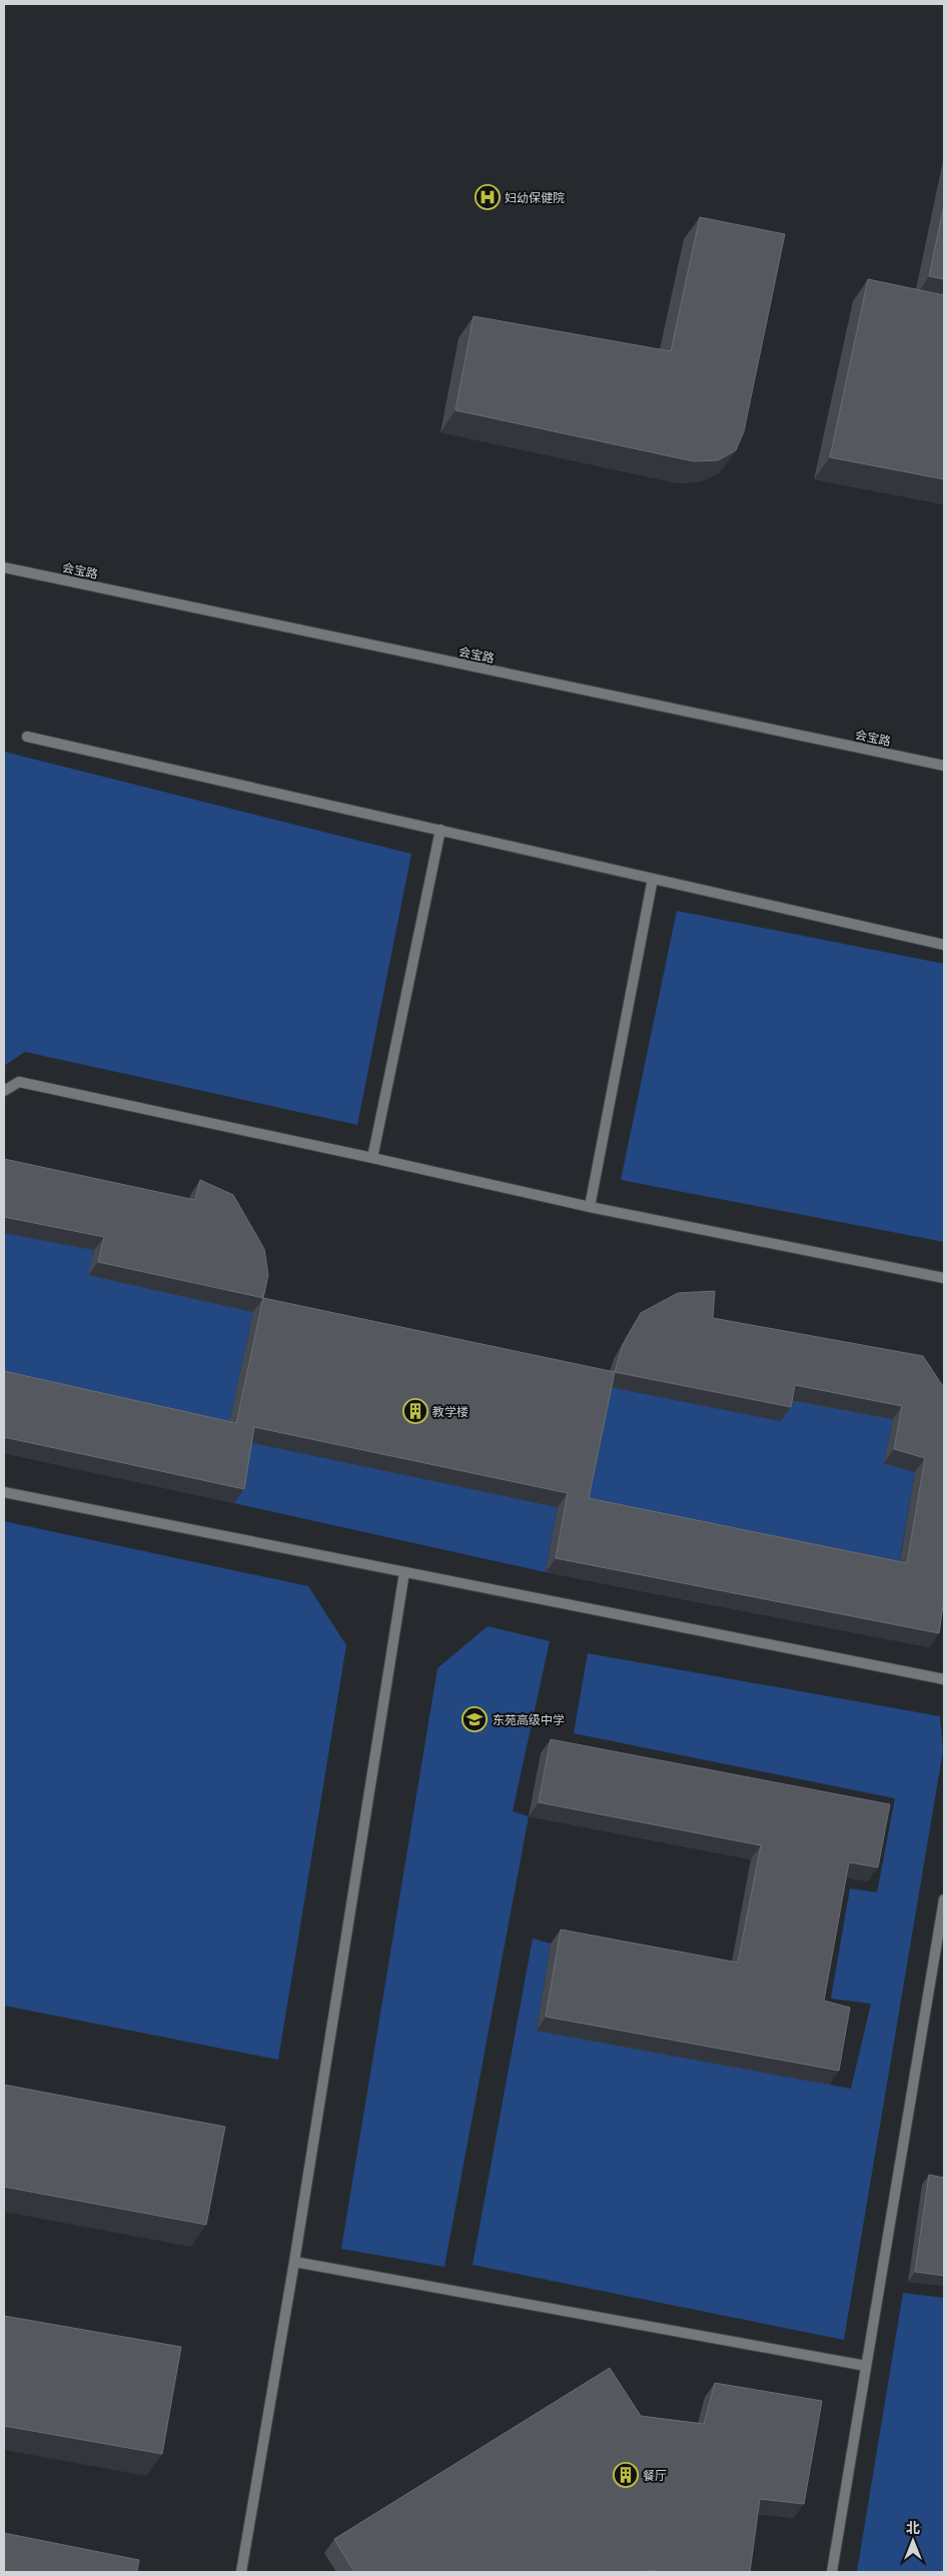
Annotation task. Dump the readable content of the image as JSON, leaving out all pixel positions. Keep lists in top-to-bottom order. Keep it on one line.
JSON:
{"streets":{"street":["会宝路"]},"places":{"hospital":["妇幼保健院"],"building":["教学楼","餐厅"],"school or university":["东苑高级中学"]},"north":"top"}
